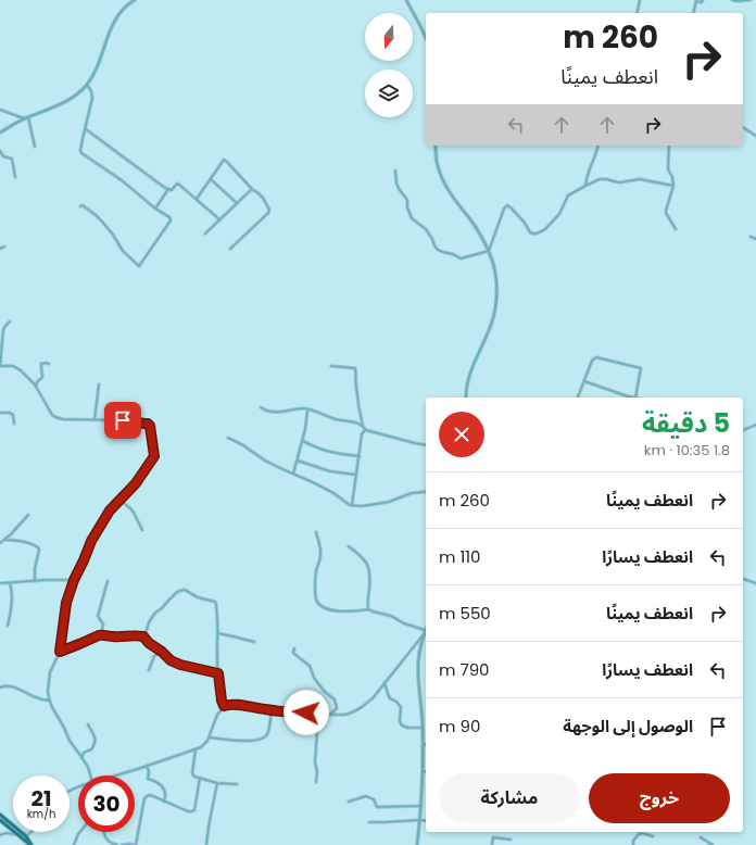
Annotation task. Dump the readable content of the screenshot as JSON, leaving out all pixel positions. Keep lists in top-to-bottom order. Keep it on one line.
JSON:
{"north":"bottom","page":{"turn":["260 m","انعطف يمينًا"],"heading":["5 دقيقة","1.8 km · 10:35"],"list":[{"name":"انعطف يمينًا","value":"260 m"},{"name":"انعطف يسارًا","value":"110 m"},{"name":"انعطف يمينًا","value":"550 m"},{"name":"انعطف يسارًا","value":"790 m"},{"name":"الوصول إلى الوجهة","value":"90 m"}],"buttons":["خروج","مشاركة"],"speed":"21 km/h","limit":"30"}}
